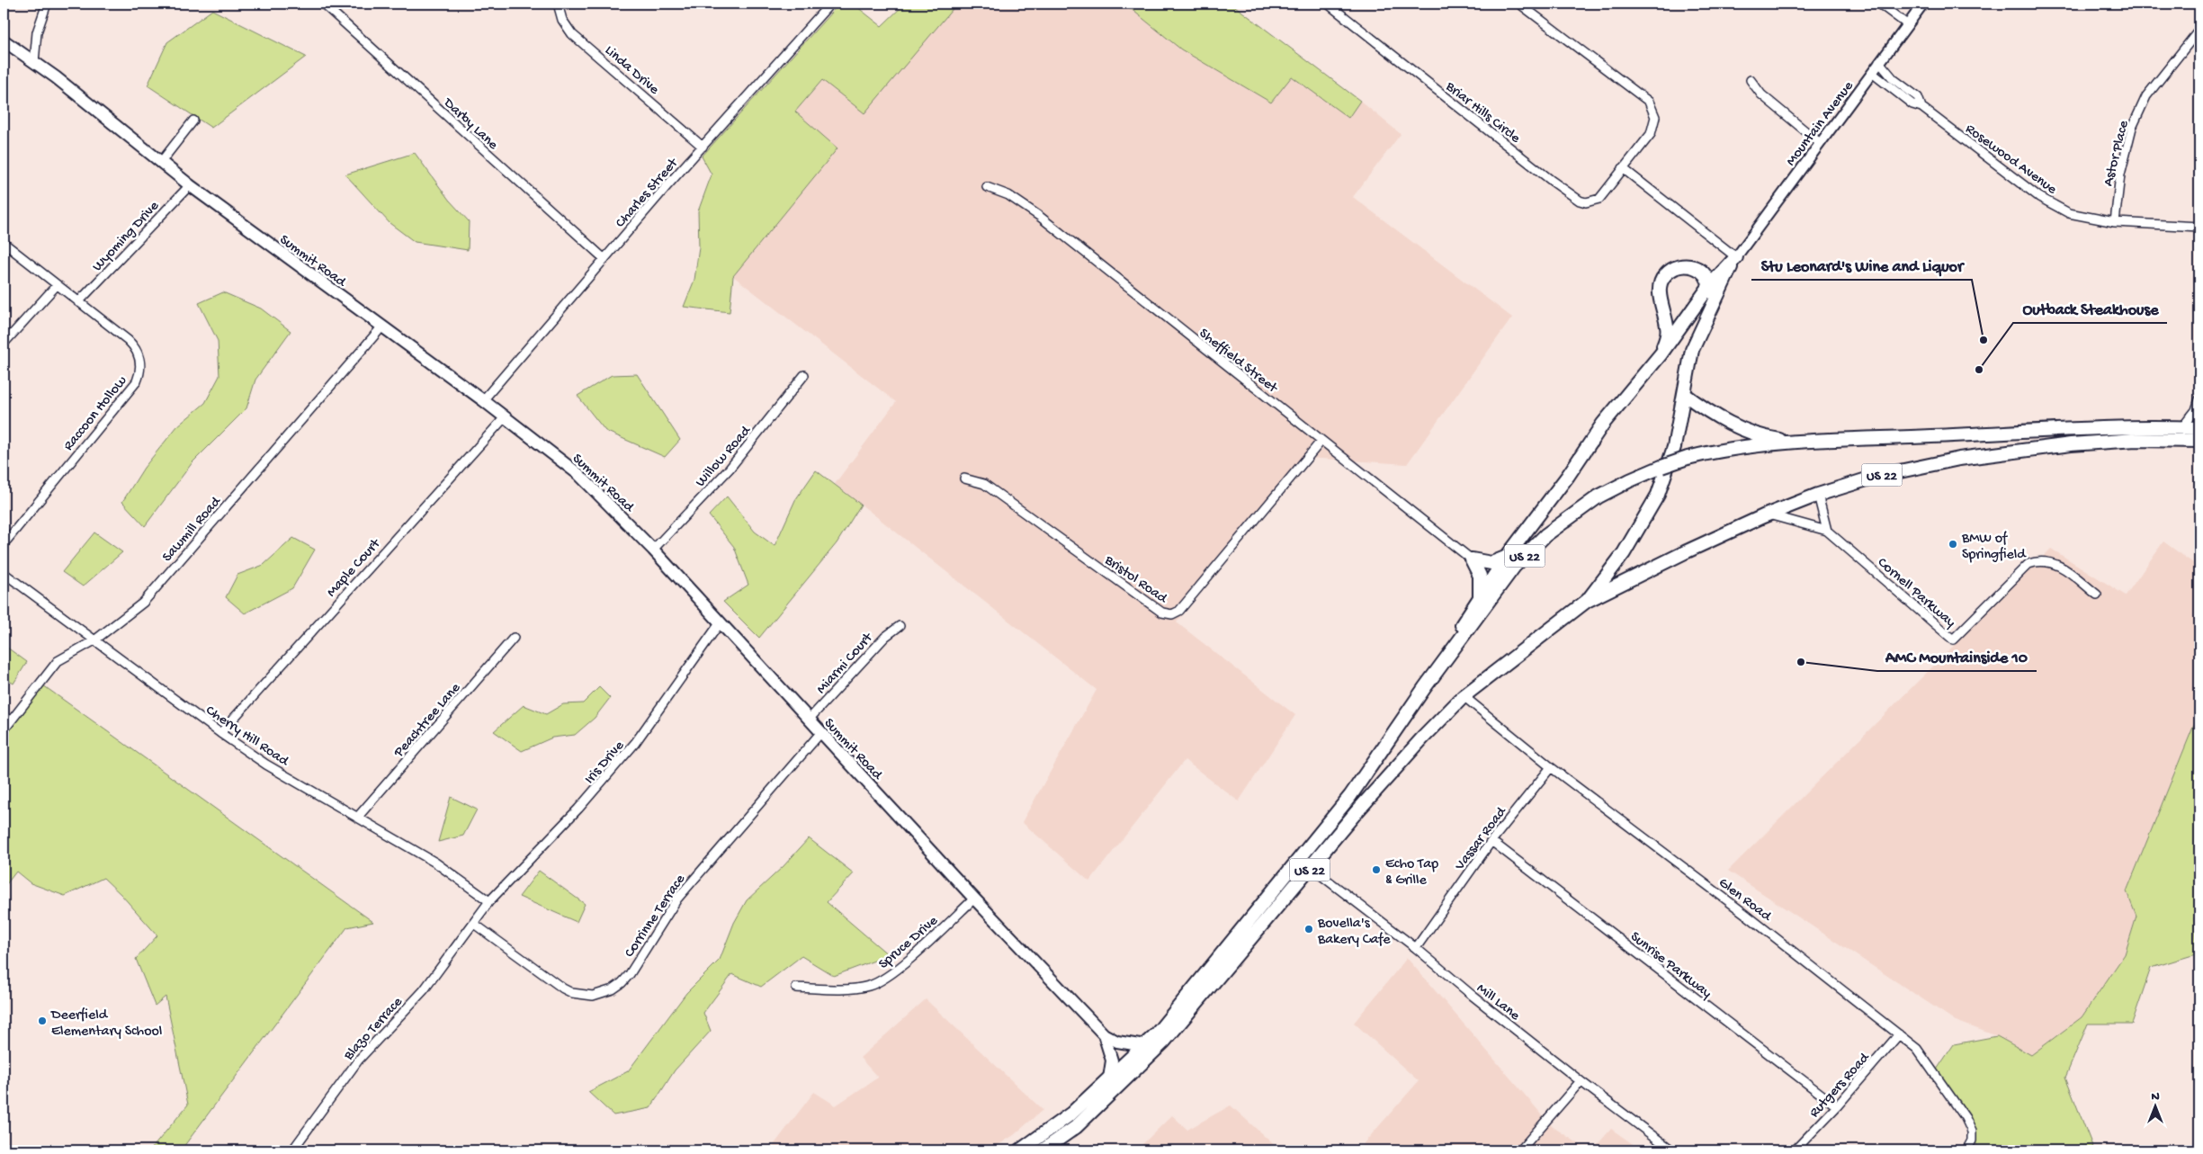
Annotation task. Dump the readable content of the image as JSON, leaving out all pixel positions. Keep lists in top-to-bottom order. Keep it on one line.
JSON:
{"streets":{"highway":["US 22"],"main road":["Summit Road"],"street":["Linda Drive","Briar Hills Circle","Darby Lane","Mountain Avenue","Astor Place","Rosewood Avenue","Charles Street","Wyoming Drive","Sheffield Street","Raccoon Hollow","Willow Road","Sawmill Road","Maple Court","Bristol Road","Cornell Parkway","Miarmi Court","Peachtree Lane","Cherry Hill Road","Iris Drive","Vassar Road","Glen Road","Corrinne Terrace","Spruce Drive","Sunrise Parkway","Mill Lane","Blazo Terrace","Rutgers Road"]},"crossings":[["Linda Drive","Charles Street"],["Darby Lane","Charles Street"],["Mountain Avenue","Rosewood Avenue"],["Astor Place","Rosewood Avenue"],["Charles Street","Summit Road"],["Wyoming Drive","Summit Road"],["Wyoming Drive","Raccoon Hollow"],["Summit Road","Willow Road"],["Summit Road","US 22"],["Summit Road","Sawmill Road"],["Summit Road","Maple Court"],["Summit Road","Miarmi Court"],["Summit Road","Iris Drive"],["Summit Road","Corrinne Terrace"],["Summit Road","Spruce Drive"],["Sheffield Street","Bristol Road"],["US 22","Cornell Parkway"],["US 22","Glen Road"],["US 22","Mill Lane"],["Sawmill Road","Cherry Hill Road"],["Maple Court","Cherry Hill Road"],["Peachtree Lane","Cherry Hill Road"],["Cherry Hill Road","Iris Drive"],["Iris Drive","Corrinne Terrace"],["Iris Drive","Blazo Terrace"],["Vassar Road","Glen Road"],["Vassar Road","Sunrise Parkway"],["Vassar Road","Mill Lane"],["Glen Road","Rutgers Road"],["Corrinne Terrace","Blazo Terrace"],["Sunrise Parkway","Rutgers Road"]],"places":["Stu Leonard's Wine and Liquor","Outback Steakhouse","BMW of Springfield","AMC Mountainside 10","Echo Tap & Grille","Bovella's Bakery Cafe","Deerfield Elementary School"],"north":"top"}
